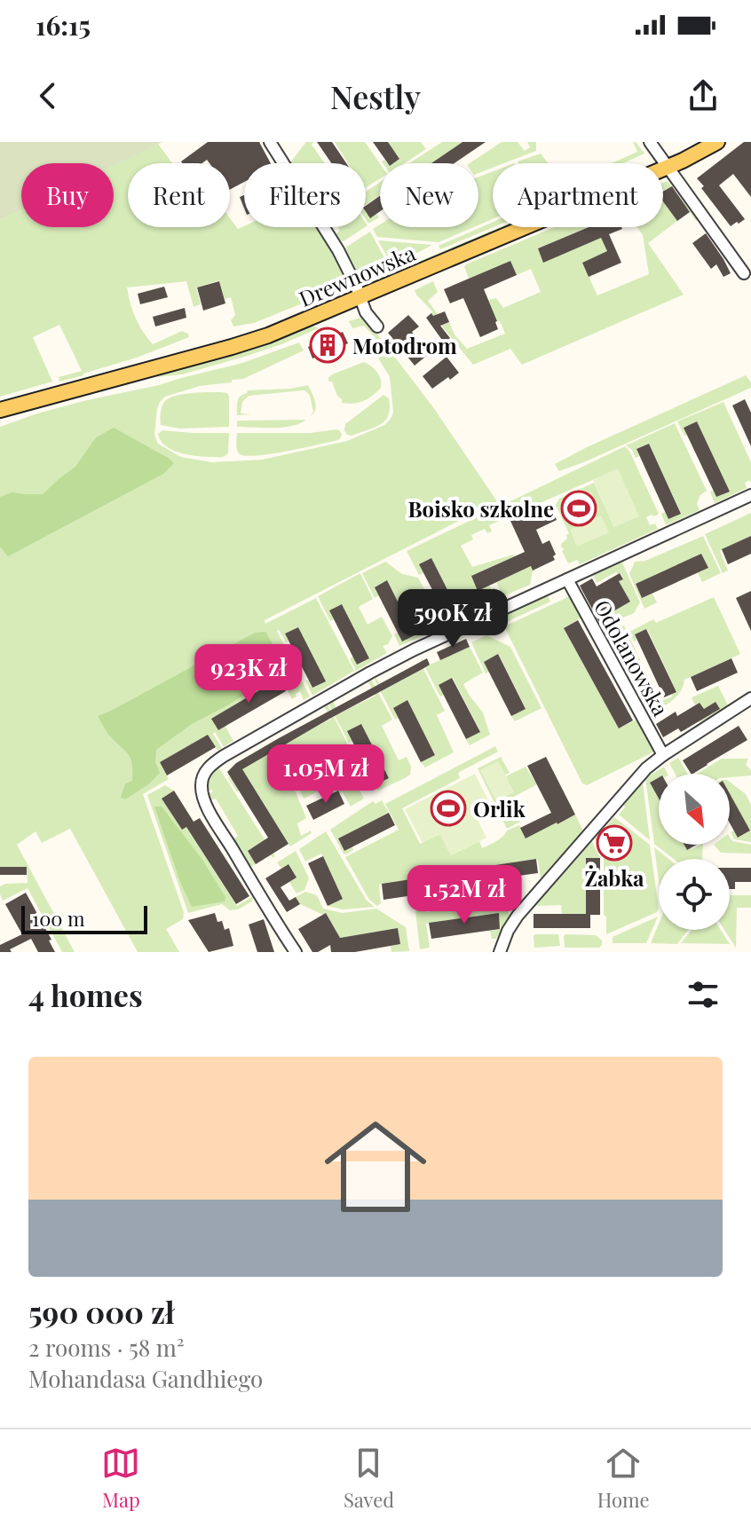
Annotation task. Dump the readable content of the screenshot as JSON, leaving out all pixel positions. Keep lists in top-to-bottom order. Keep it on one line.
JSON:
{"streets":{"main road":["Drewnowska"],"street":["Odolanowska"]},"places":{"building":["Motodrom"],"sports":["Boisko szkolne","Orlik"],"supermarket":["Żabka"]},"scale_bar":"100 m","north":"bottom right","page":{"status":"16:15","header":"Nestly","chip":["Buy","Rent","Filters","New","Apartment"],"price":["590K zł","923K zł","1.05M zł","1.52M zł"],"scale":"100 m","heading":"4 homes","list":[{"name":"590 000 zł","note":"2 rooms · 58 m² · Mohandasa Gandhiego"}],"tabs":["Map","Saved","Home"]}}
